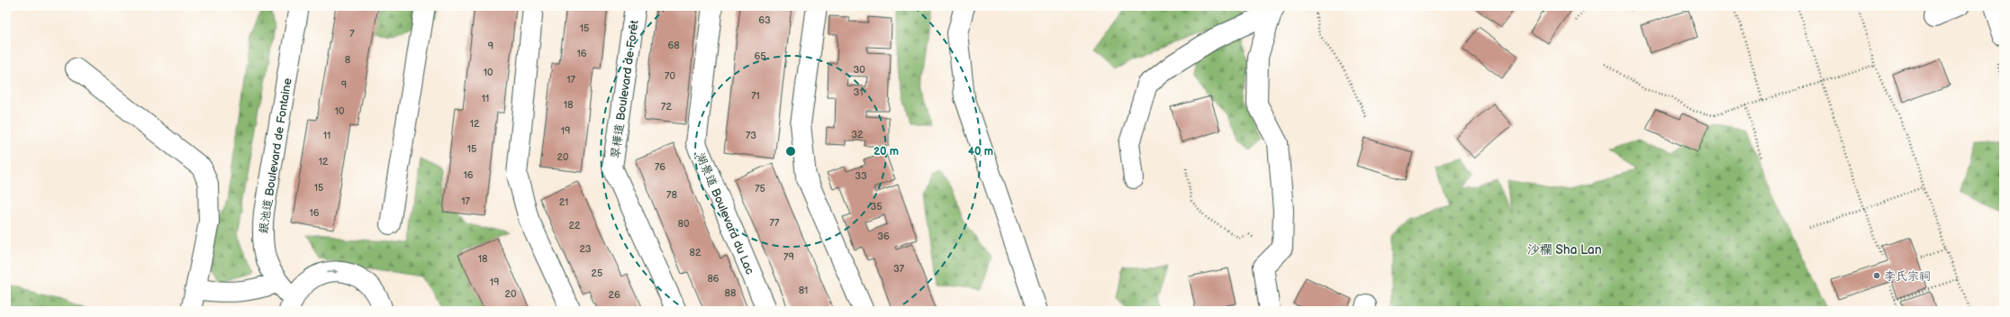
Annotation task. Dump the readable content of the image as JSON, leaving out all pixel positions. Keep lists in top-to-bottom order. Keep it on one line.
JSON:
{"streets":{"street":["翠樺道 Boulevard de Forêt","銀池道 Boulevard de Fontaine","湖景道 Boulevard du Lac"]},"districts":["沙欄 Sha Lan"],"places":["李氏宗祠"],"house_numbers":["63","15","7","68","9","16","65","8","30","10","70","17","9","31","71","11","18","72","10","12","19","32","11","73","15","20","12","76","16","33","15","75","78","17","21","35","16","77","80","22","36","23","82","79","18","37","25","86","19","81","88","20","26"],"rings":["20 m","40 m"]}
